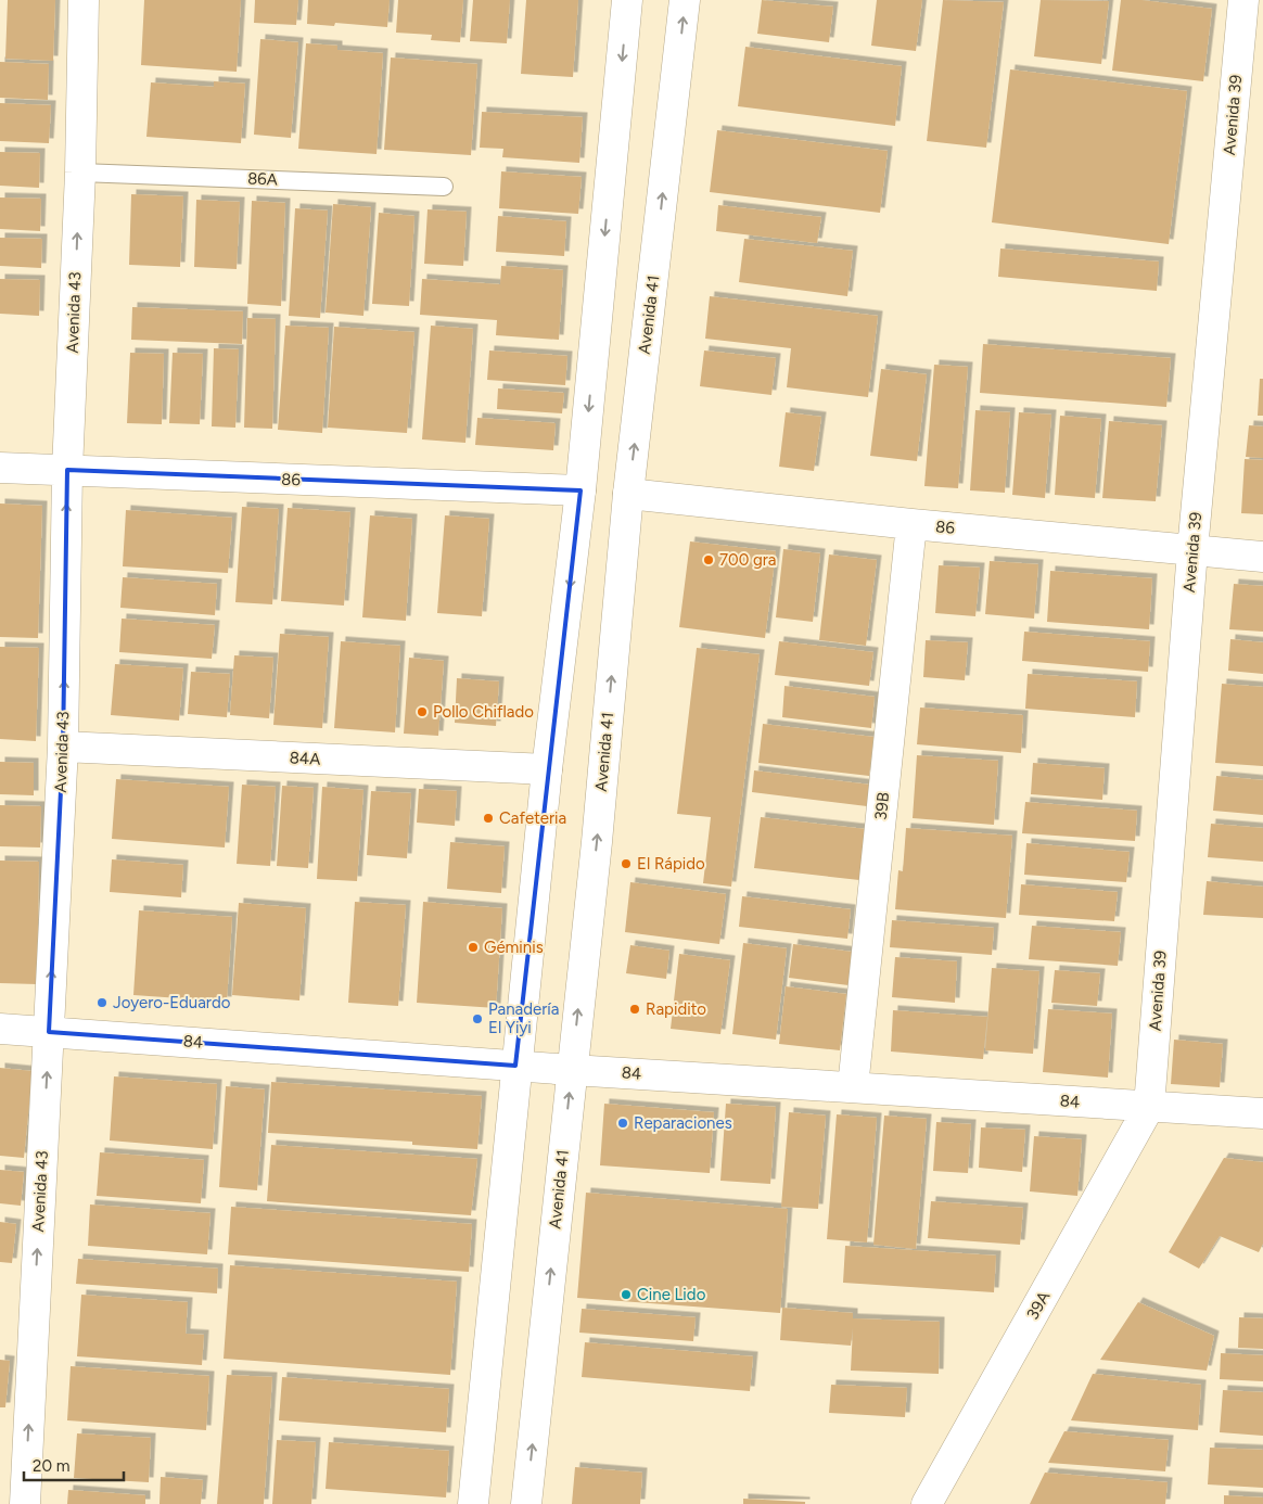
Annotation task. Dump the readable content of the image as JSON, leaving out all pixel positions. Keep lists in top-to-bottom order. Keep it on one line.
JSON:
{"streets":{"street":["Avenida 39","Avenida 43","Avenida 41","86","84A","39B","84","39A"],"lane":["86A"]},"crossings":[["Avenida 39","86"],["Avenida 39","84"],["Avenida 39","39A"],["86A","Avenida 43"],["Avenida 43","86"],["Avenida 43","84A"],["Avenida 43","84"],["Avenida 41","86"],["Avenida 41","84"],["86","39B"],["39B","84"],["84","39A"]],"one_way":["Avenida 43"],"places":["700 gra","Pollo Chiflado","Cafeteria","El Rápido","Géminis","Joyero-Eduardo","Rapidito","Panadería El Yiyi","Reparaciones","Cine Lido"],"scale_bar":"20 m"}
